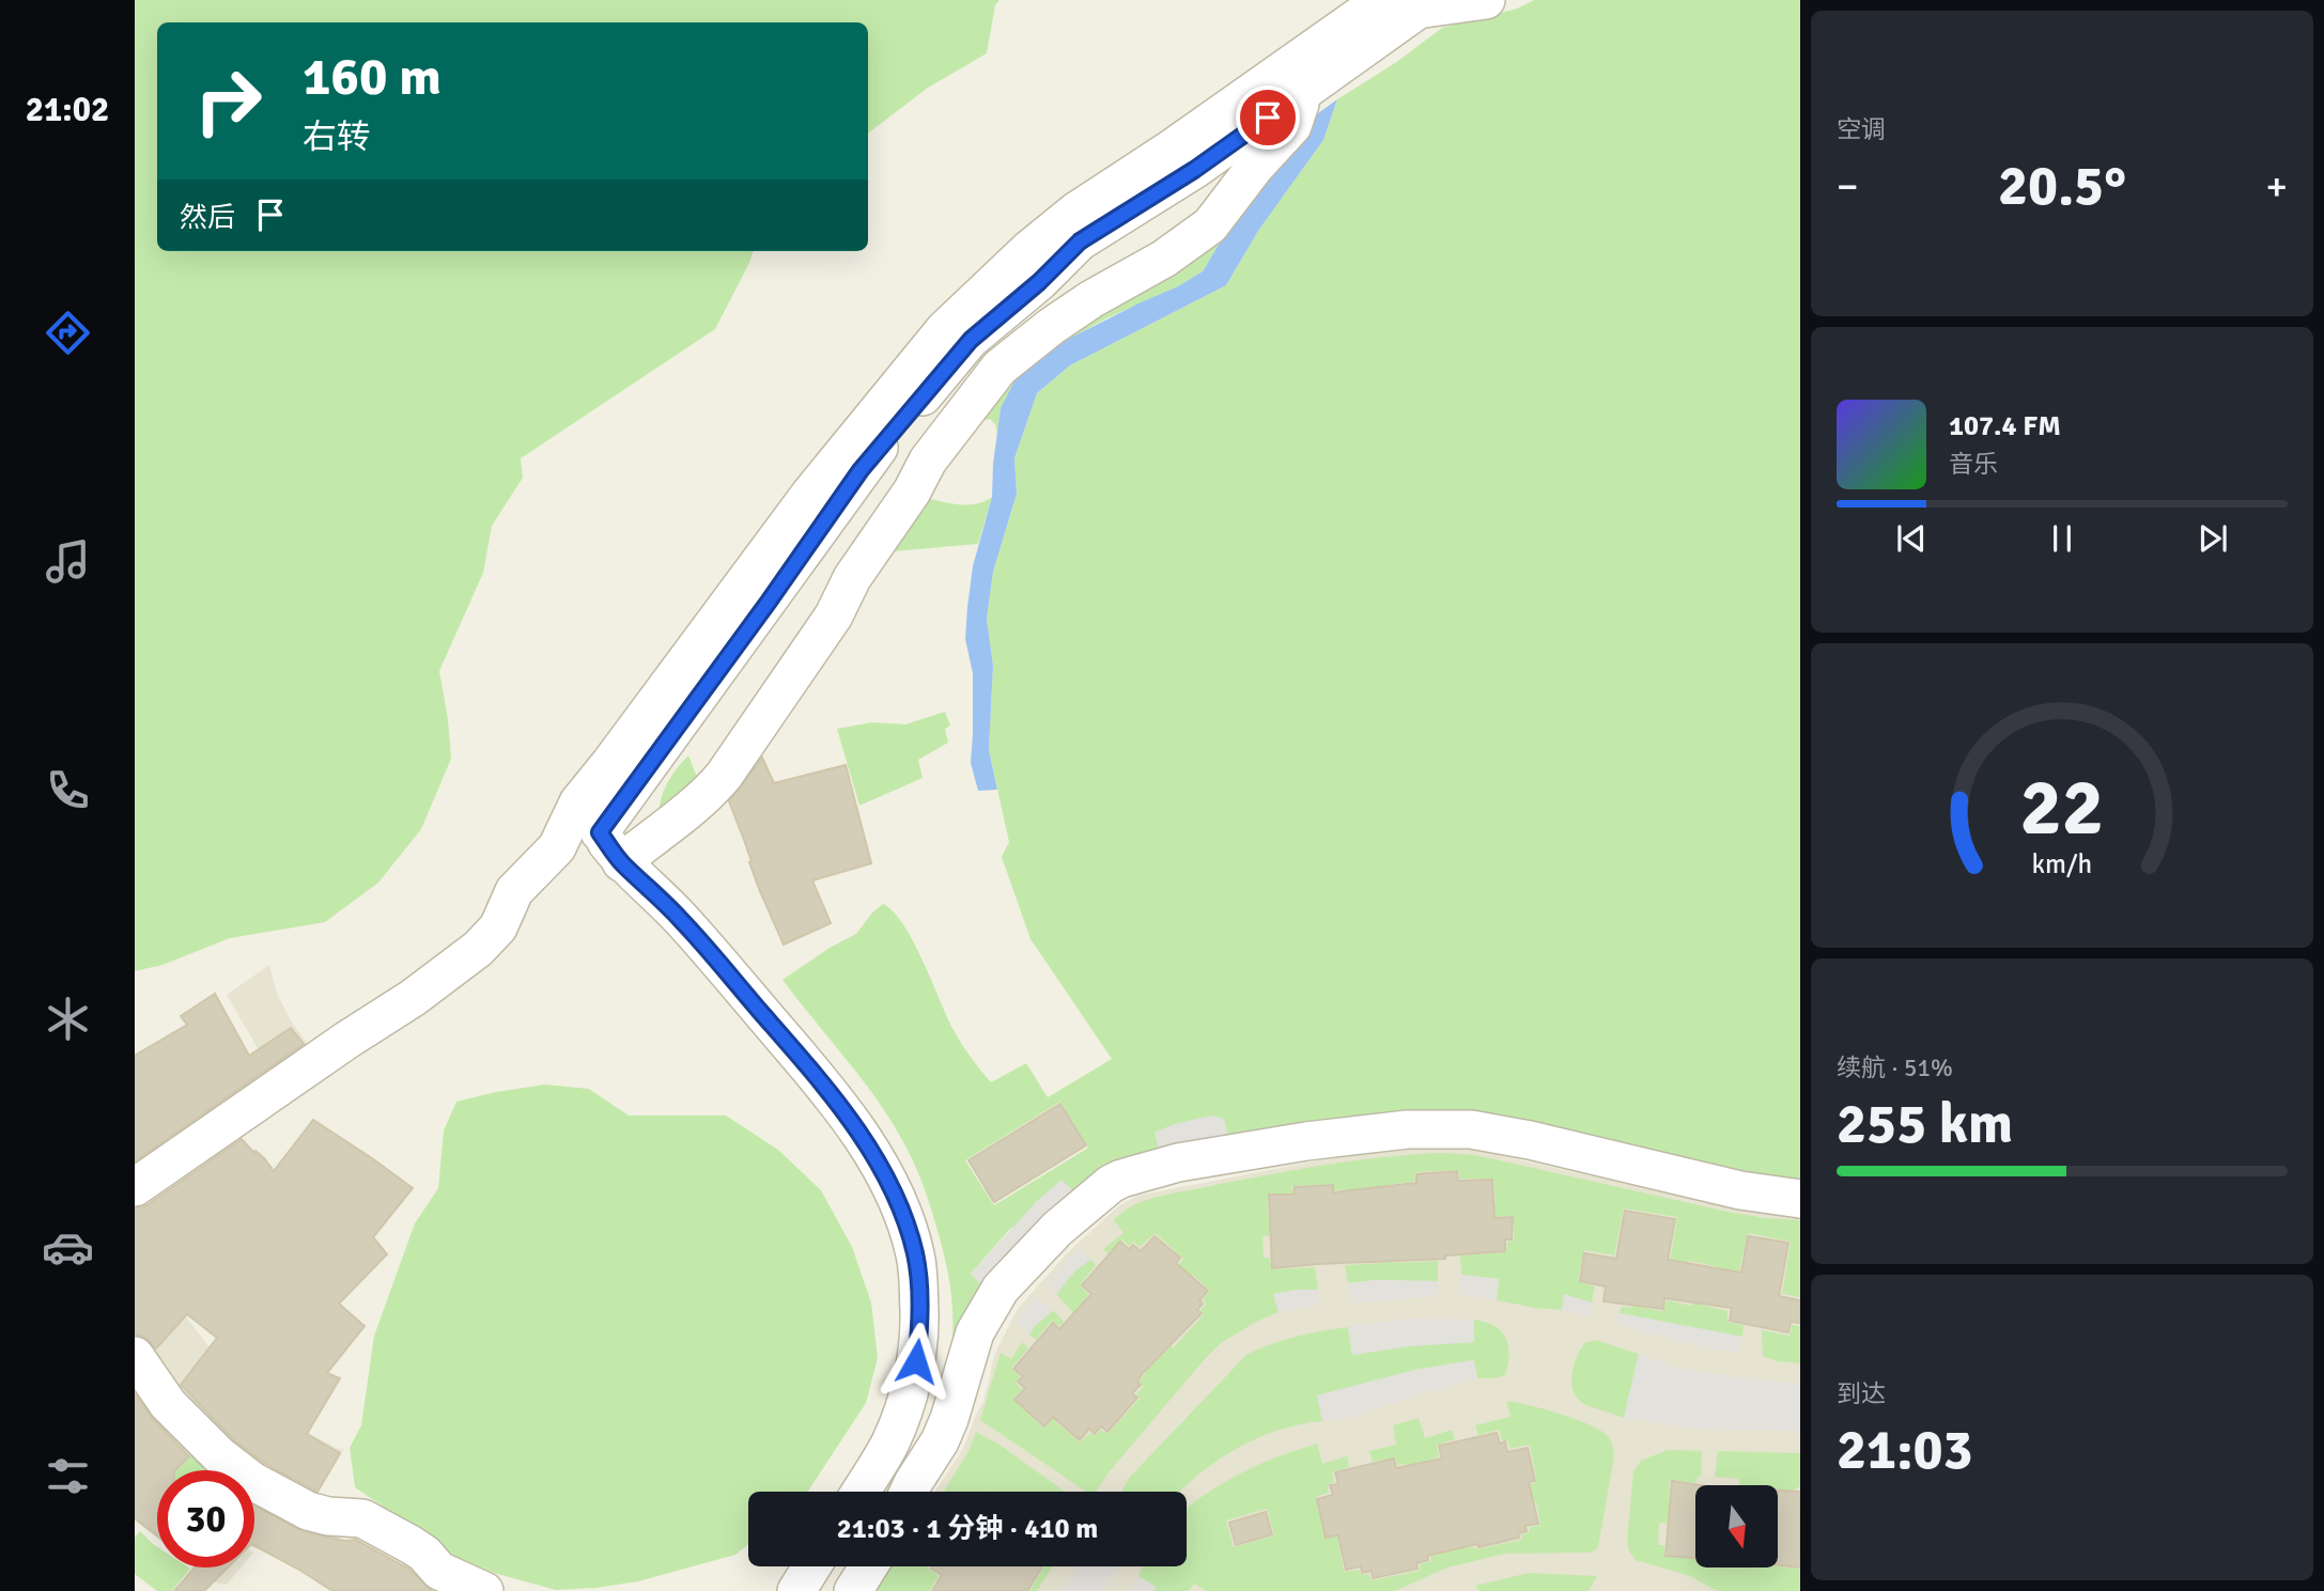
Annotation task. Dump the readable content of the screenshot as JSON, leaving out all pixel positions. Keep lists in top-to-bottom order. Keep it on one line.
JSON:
{"north":"bottom","page":{"tabs":"21:02","tile":["空调",["续航 · 51%","255 km"],["到达","21:03"]],"turn":["160 m","右转"],"heat":["−","20.5°","+"],"then":"然后","song":["107.4 FM","音乐"],"limit":"30","trip":"21:03 · 1 分钟 · 410 m","gauge":["22","km/h"]}}
